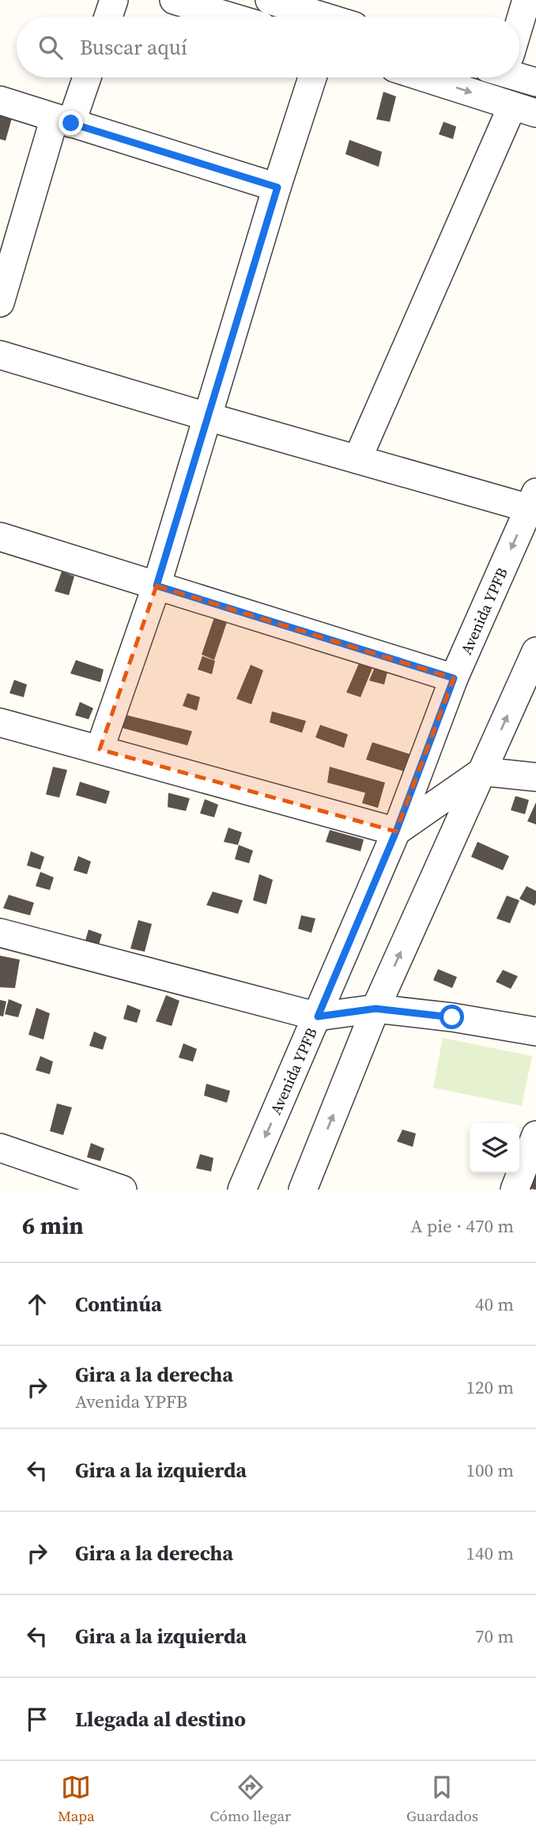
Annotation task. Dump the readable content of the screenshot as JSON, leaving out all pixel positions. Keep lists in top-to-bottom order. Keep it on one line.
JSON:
{"streets":{"street":["Avenida YPFB"]},"page":{"search":"Buscar aquí","heading":["6 min","A pie · 470 m"],"list":[["Continúa","40 m"],["Gira a la derecha","Avenida YPFB","120 m"],["Gira a la izquierda","100 m"],["Gira a la derecha","140 m"],["Gira a la izquierda","70 m"],"Llegada al destino"],"nav":["Mapa","Cómo llegar","Guardados"]}}
